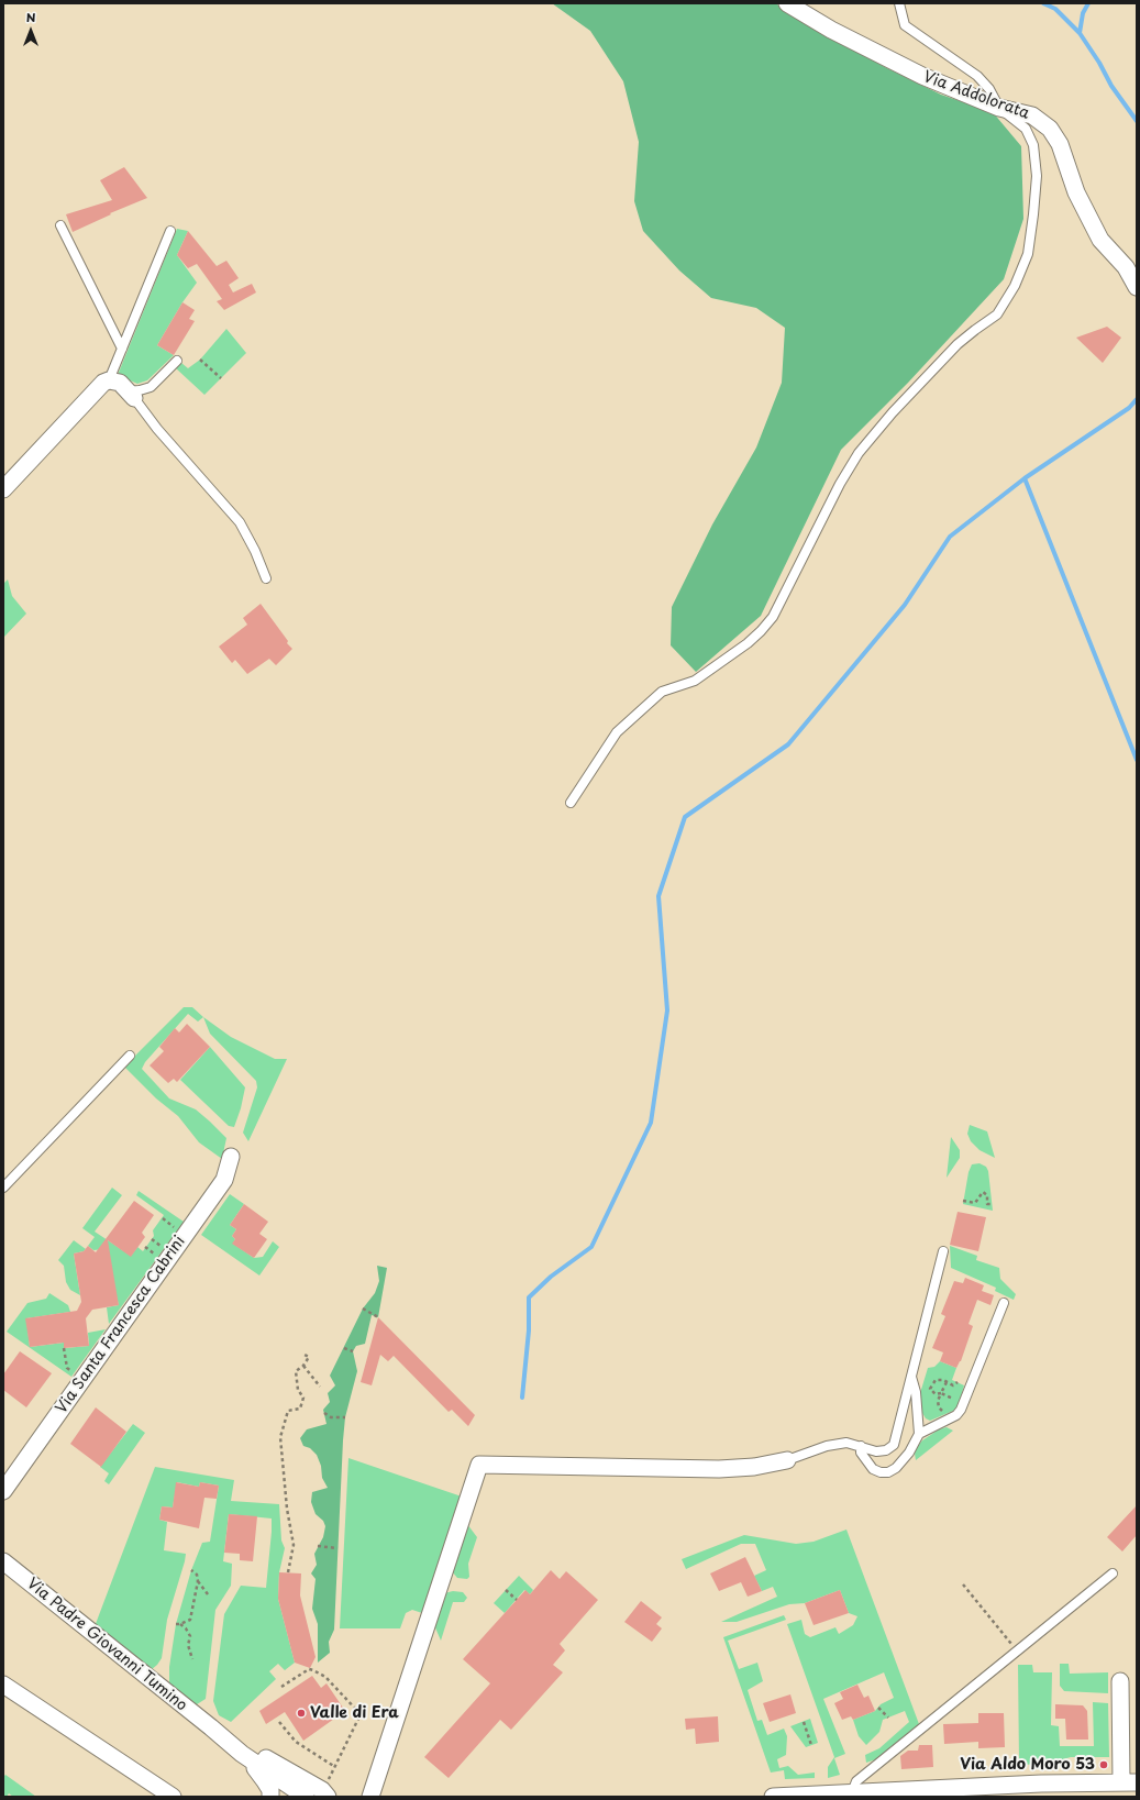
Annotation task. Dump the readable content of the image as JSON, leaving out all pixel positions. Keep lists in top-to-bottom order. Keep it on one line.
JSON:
{"streets":{"street":["Via Addolorata","Via Santa Francesca Cabrini","Via Padre Giovanni Tumino"]},"places":["Valle di Era","Via Aldo Moro 53"],"north":"top"}
